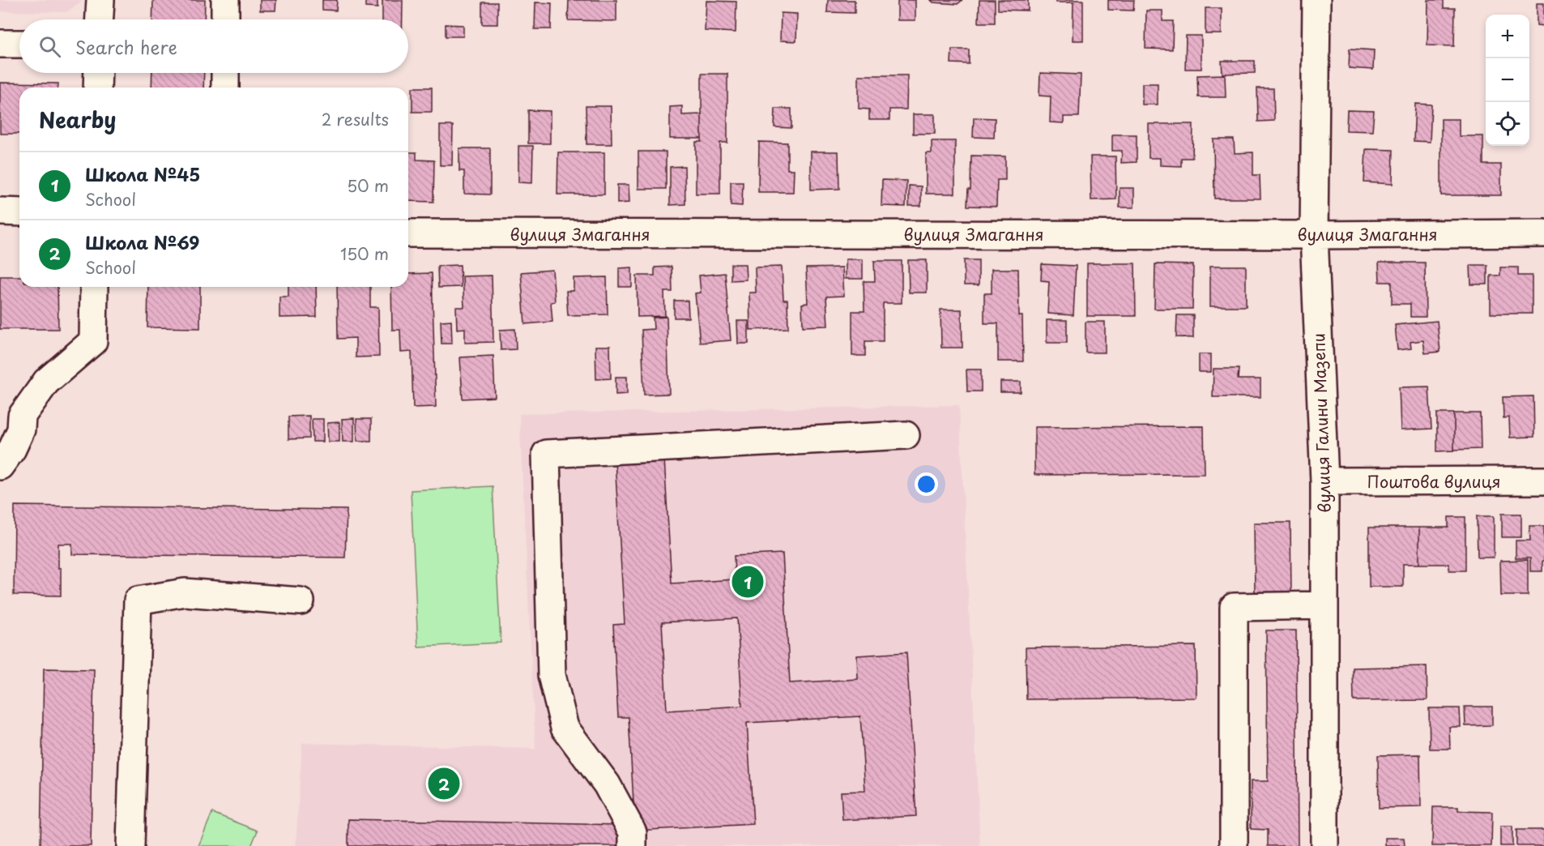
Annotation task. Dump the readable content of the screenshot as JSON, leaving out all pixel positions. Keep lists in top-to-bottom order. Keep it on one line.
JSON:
{"streets":{"street":["вулиця Змагання","вулиця Галини Мазепи","Поштова вулиця"]},"crossings":[["вулиця Змагання","вулиця Галини Мазепи"],["вулиця Галини Мазепи","Поштова вулиця"]],"page":{"map_buttons":["+","−"],"search":"Search here","heading":["Nearby","2 results"],"list":[{"mark":"1","name":"Школа №45","note":"School","value":"50 m"},{"mark":"2","name":"Школа №69","note":"School","value":"150 m"}],"pins":["1","2"]}}
